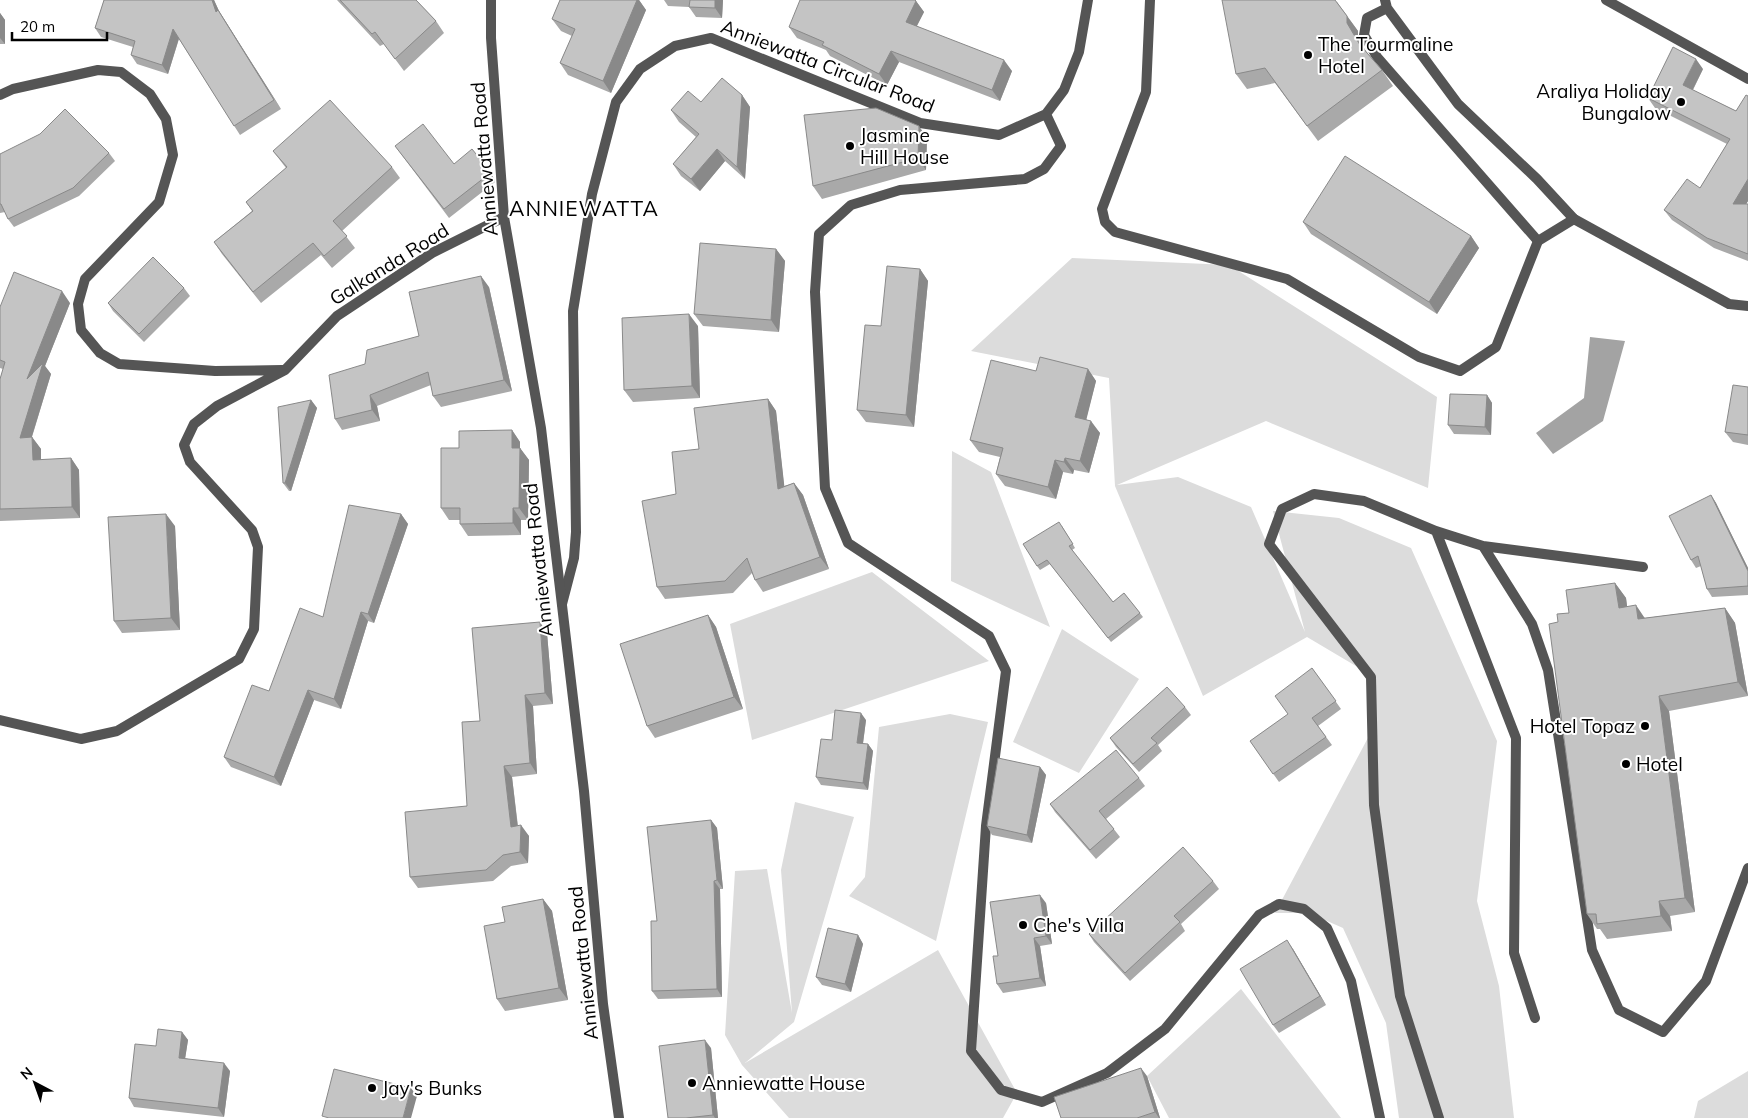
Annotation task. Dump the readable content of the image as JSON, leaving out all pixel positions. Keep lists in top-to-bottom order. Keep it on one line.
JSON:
{"streets":{"street":["Anniewatta Circular Road","Anniewatta Road","Galkanda Road"]},"crossings":[["Anniewatta Circular Road","Anniewatta Road"],["Anniewatta Road","Galkanda Road"]],"districts":["ANNIEWATTA"],"places":["The Tourmaline Hotel","Araliya Holiday Bungalow","Jasmine Hill House","Hotel Topaz","Hotel","Che's Villa","Anniewatte House","Jay's Bunks"],"scale_bar":"20 m","north":"top left"}
